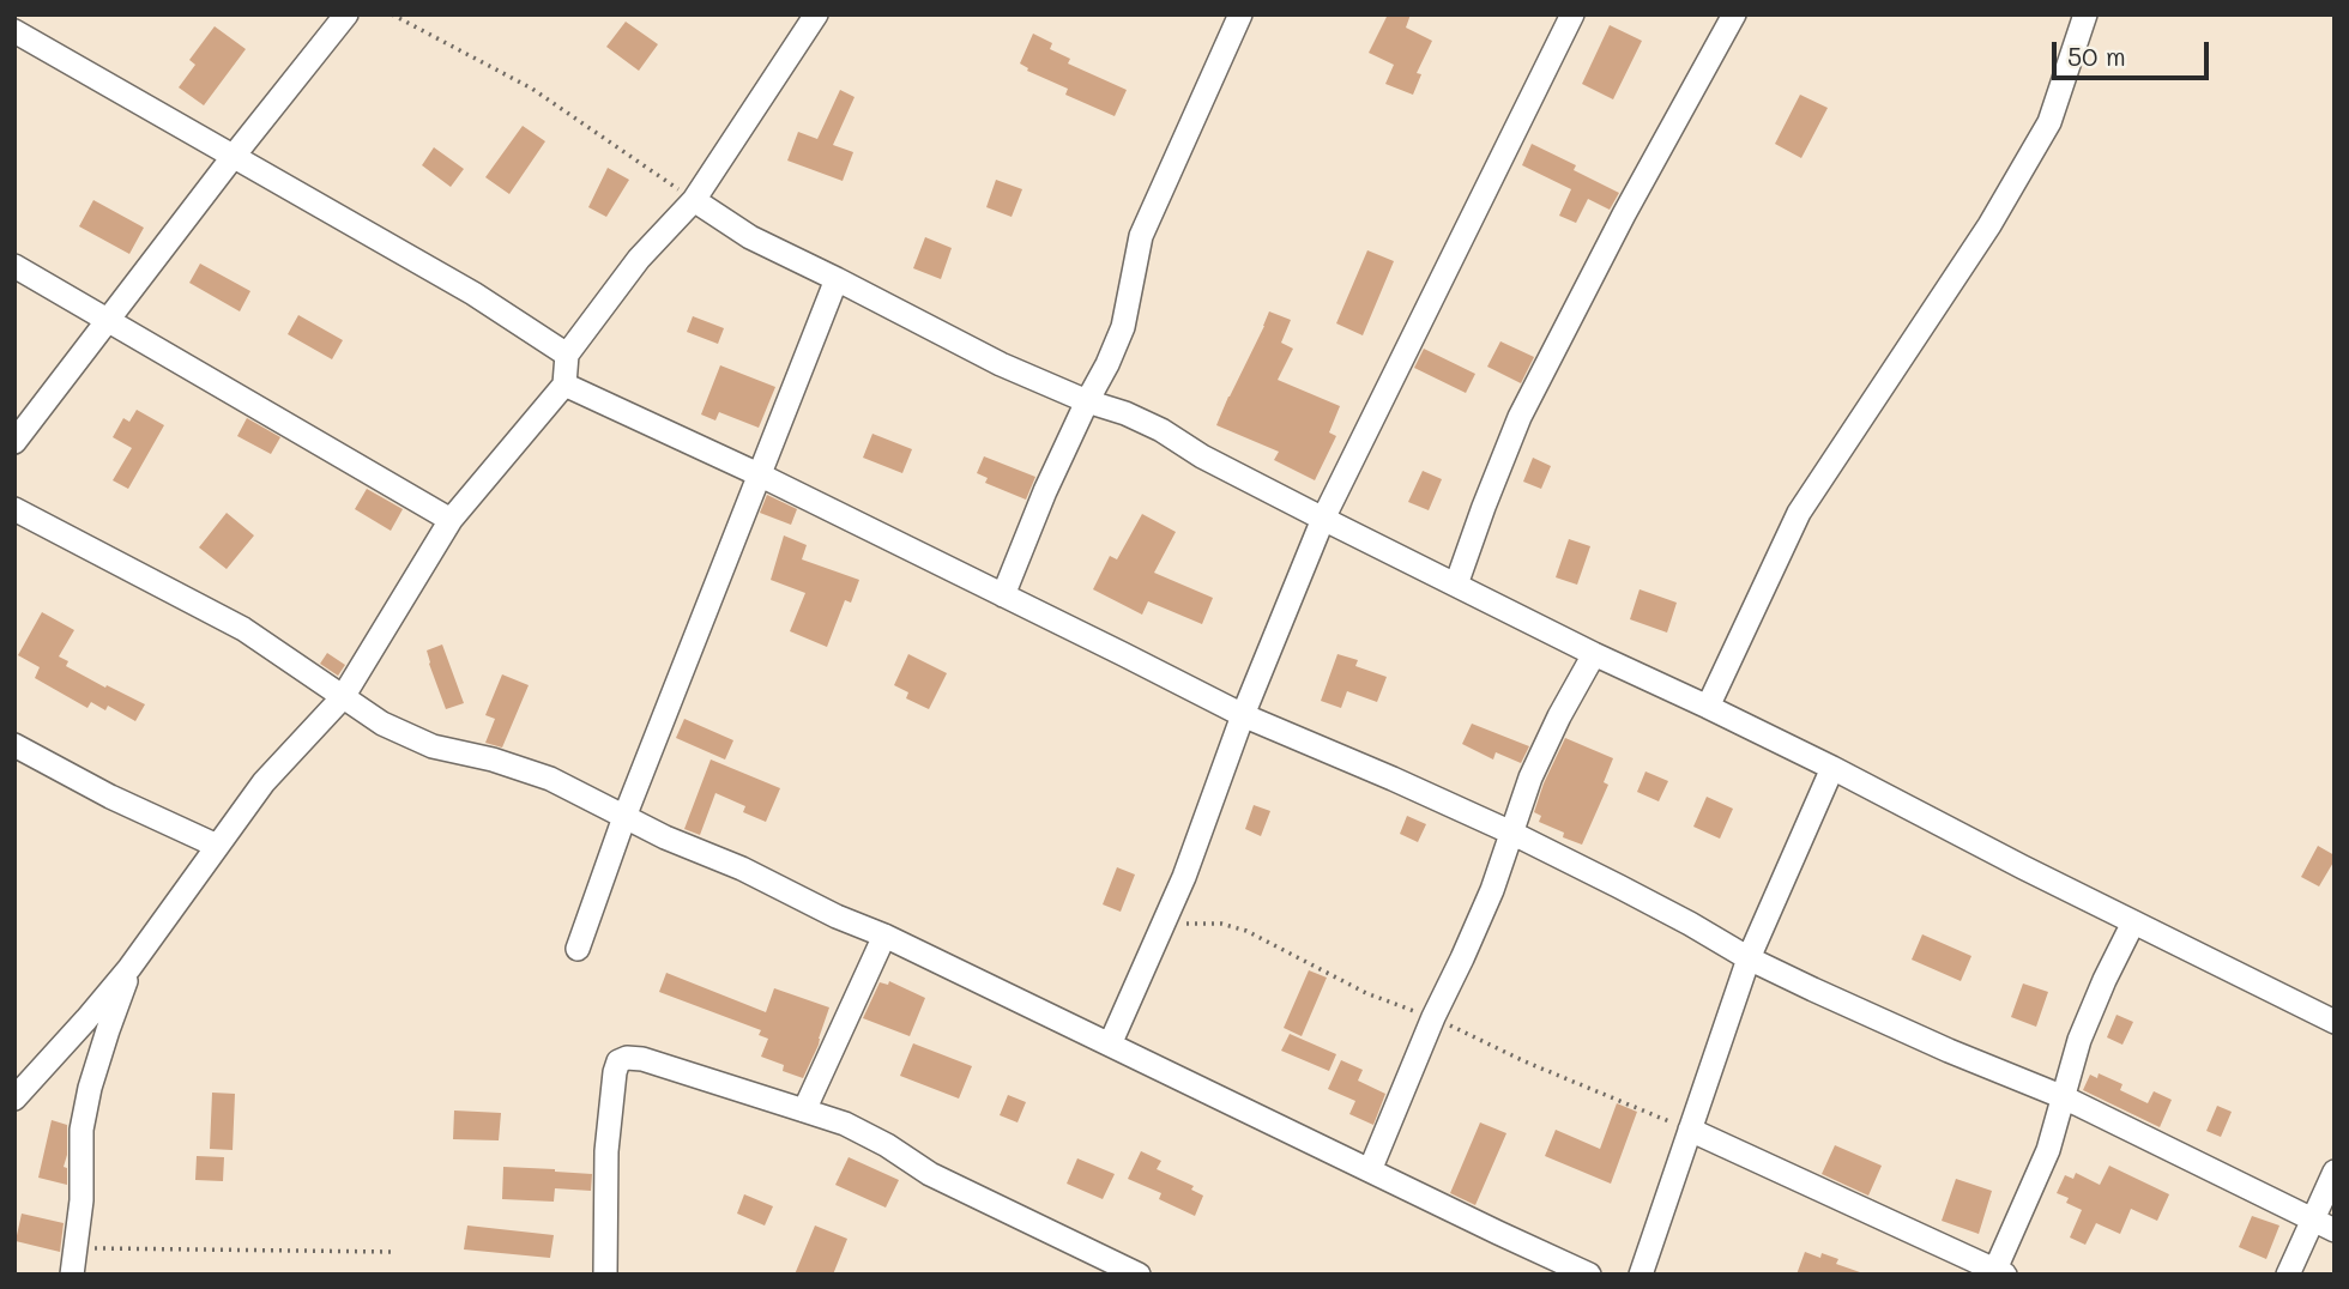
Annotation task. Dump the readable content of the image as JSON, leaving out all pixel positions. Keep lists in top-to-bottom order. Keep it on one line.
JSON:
{"scale_bar":"50 m"}
